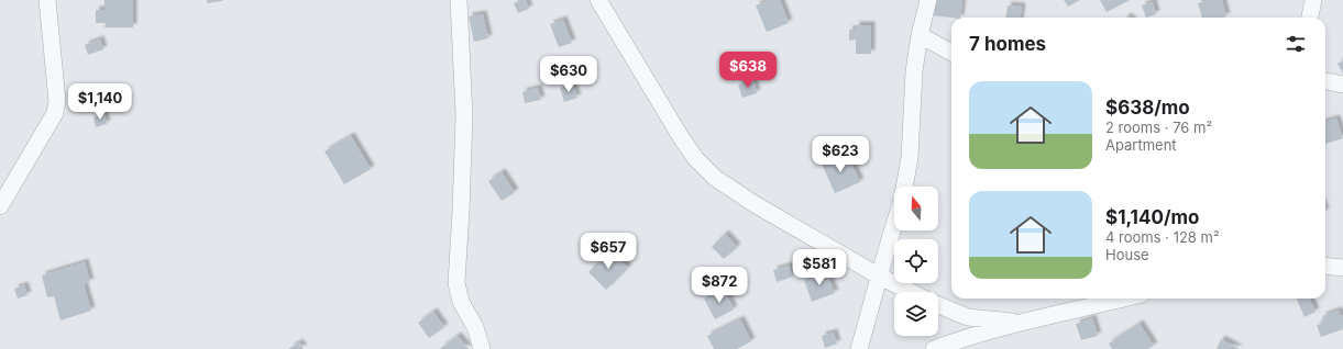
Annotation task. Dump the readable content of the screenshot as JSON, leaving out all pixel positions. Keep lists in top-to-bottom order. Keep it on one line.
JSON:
{"north":"top","page":{"heading":"7 homes","price":["$638","$630","$1,140","$623","$657","$581","$872"],"list":[{"name":"$638/mo","note":"2 rooms · 76 m² · Apartment"},{"name":"$1,140/mo","note":"4 rooms · 128 m² · House"}]}}
